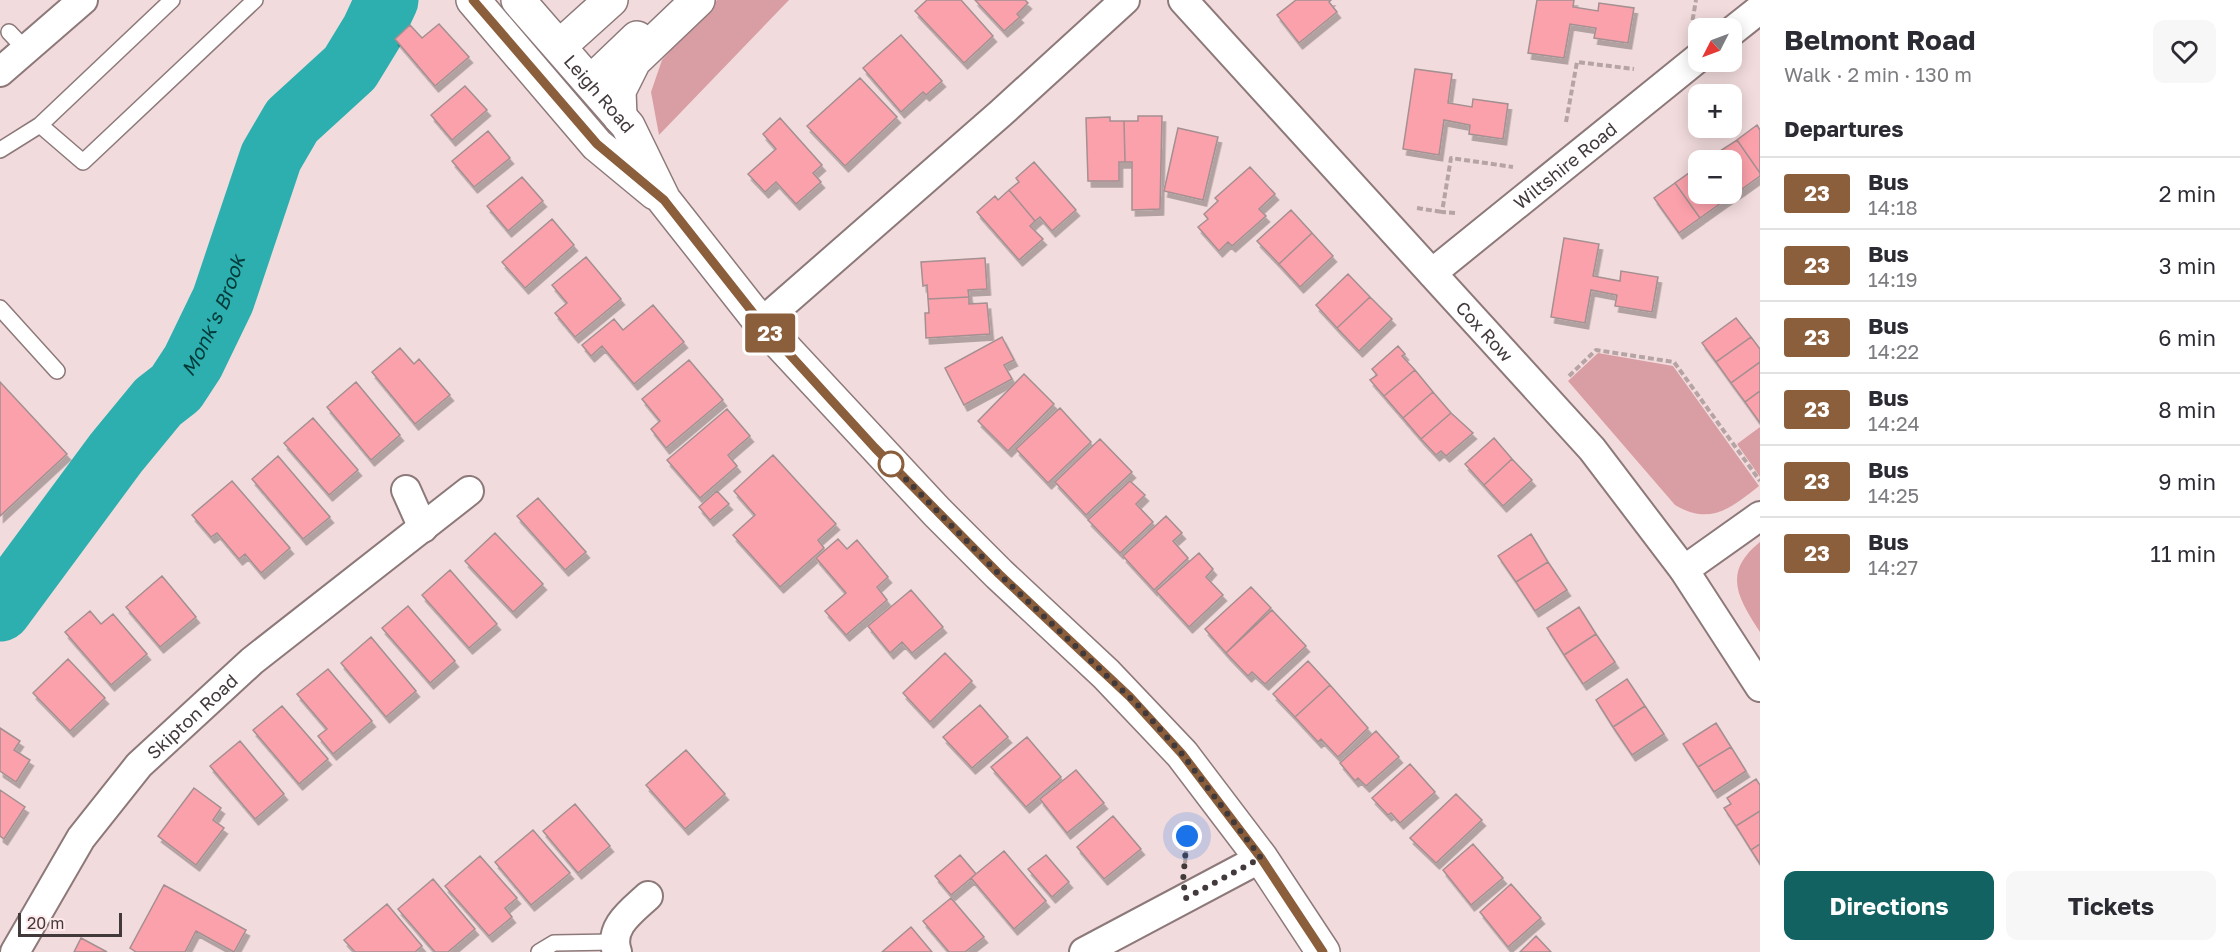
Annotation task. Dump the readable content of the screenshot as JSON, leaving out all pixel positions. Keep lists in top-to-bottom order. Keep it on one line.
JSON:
{"streets":{"main road":["Leigh Road"],"street":["Wiltshire Road","Cox Row","Skipton Road"]},"crossings":[["Wiltshire Road","Cox Row"]],"water":["Monk's Brook"],"lines":["bus line 23"],"scale_bar":"20 m","north":"bottom left","page":{"on_map":"23","heading":[["Belmont Road","Walk · 2 min · 130 m"],"Departures"],"map_buttons":["+","−"],"list":[{"mark":"23","name":"Bus","note":"14:18","value":"2 min"},{"mark":"23","name":"Bus","note":"14:19","value":"3 min"},{"mark":"23","name":"Bus","note":"14:22","value":"6 min"},{"mark":"23","name":"Bus","note":"14:24","value":"8 min"},{"mark":"23","name":"Bus","note":"14:25","value":"9 min"},{"mark":"23","name":"Bus","note":"14:27","value":"11 min"}],"buttons":["Directions","Tickets"],"scale":"20 m"}}
